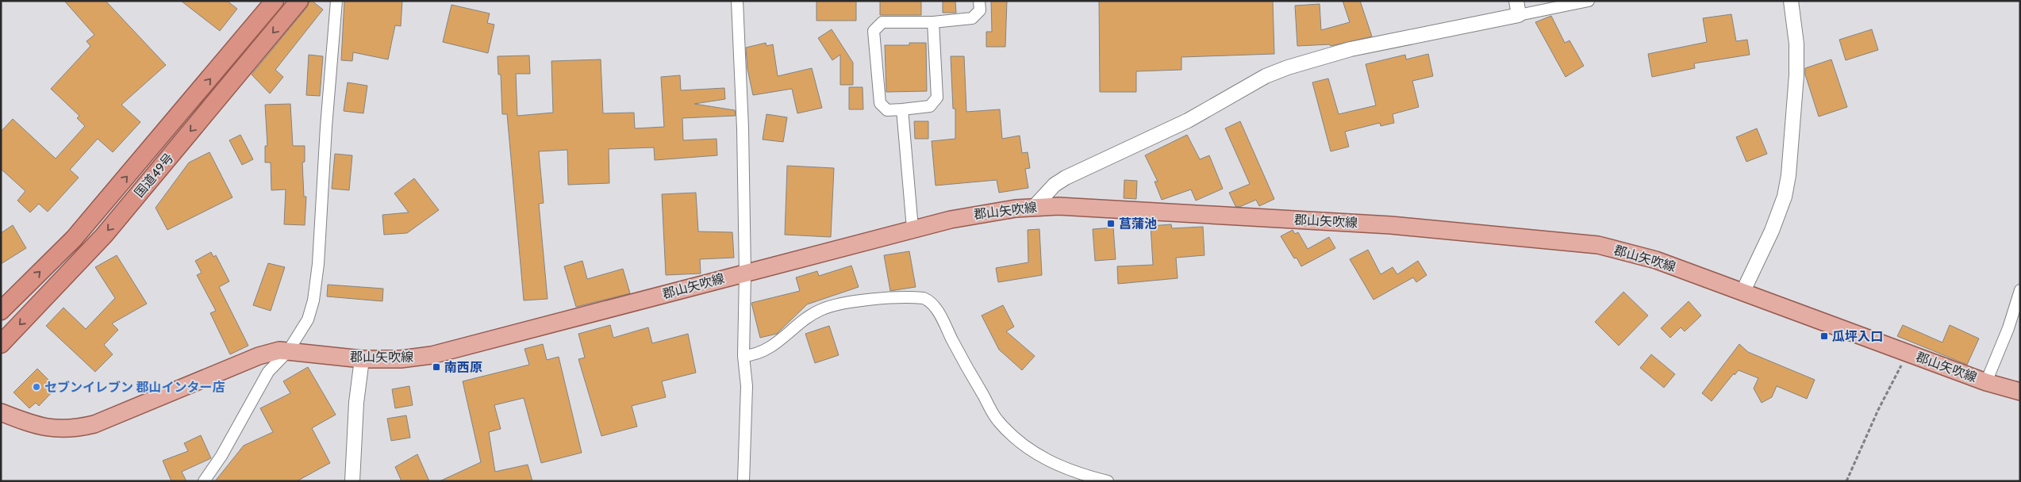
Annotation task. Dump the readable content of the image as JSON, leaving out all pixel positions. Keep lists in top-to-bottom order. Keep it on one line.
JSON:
{"streets":{"highway":["国道49号"],"main road":["郡山矢吹線"]},"places":{"transit":["菖蒲池","瓜坪入口","南西原"],"other":["セブンイレブン 郡山インター店"]}}
